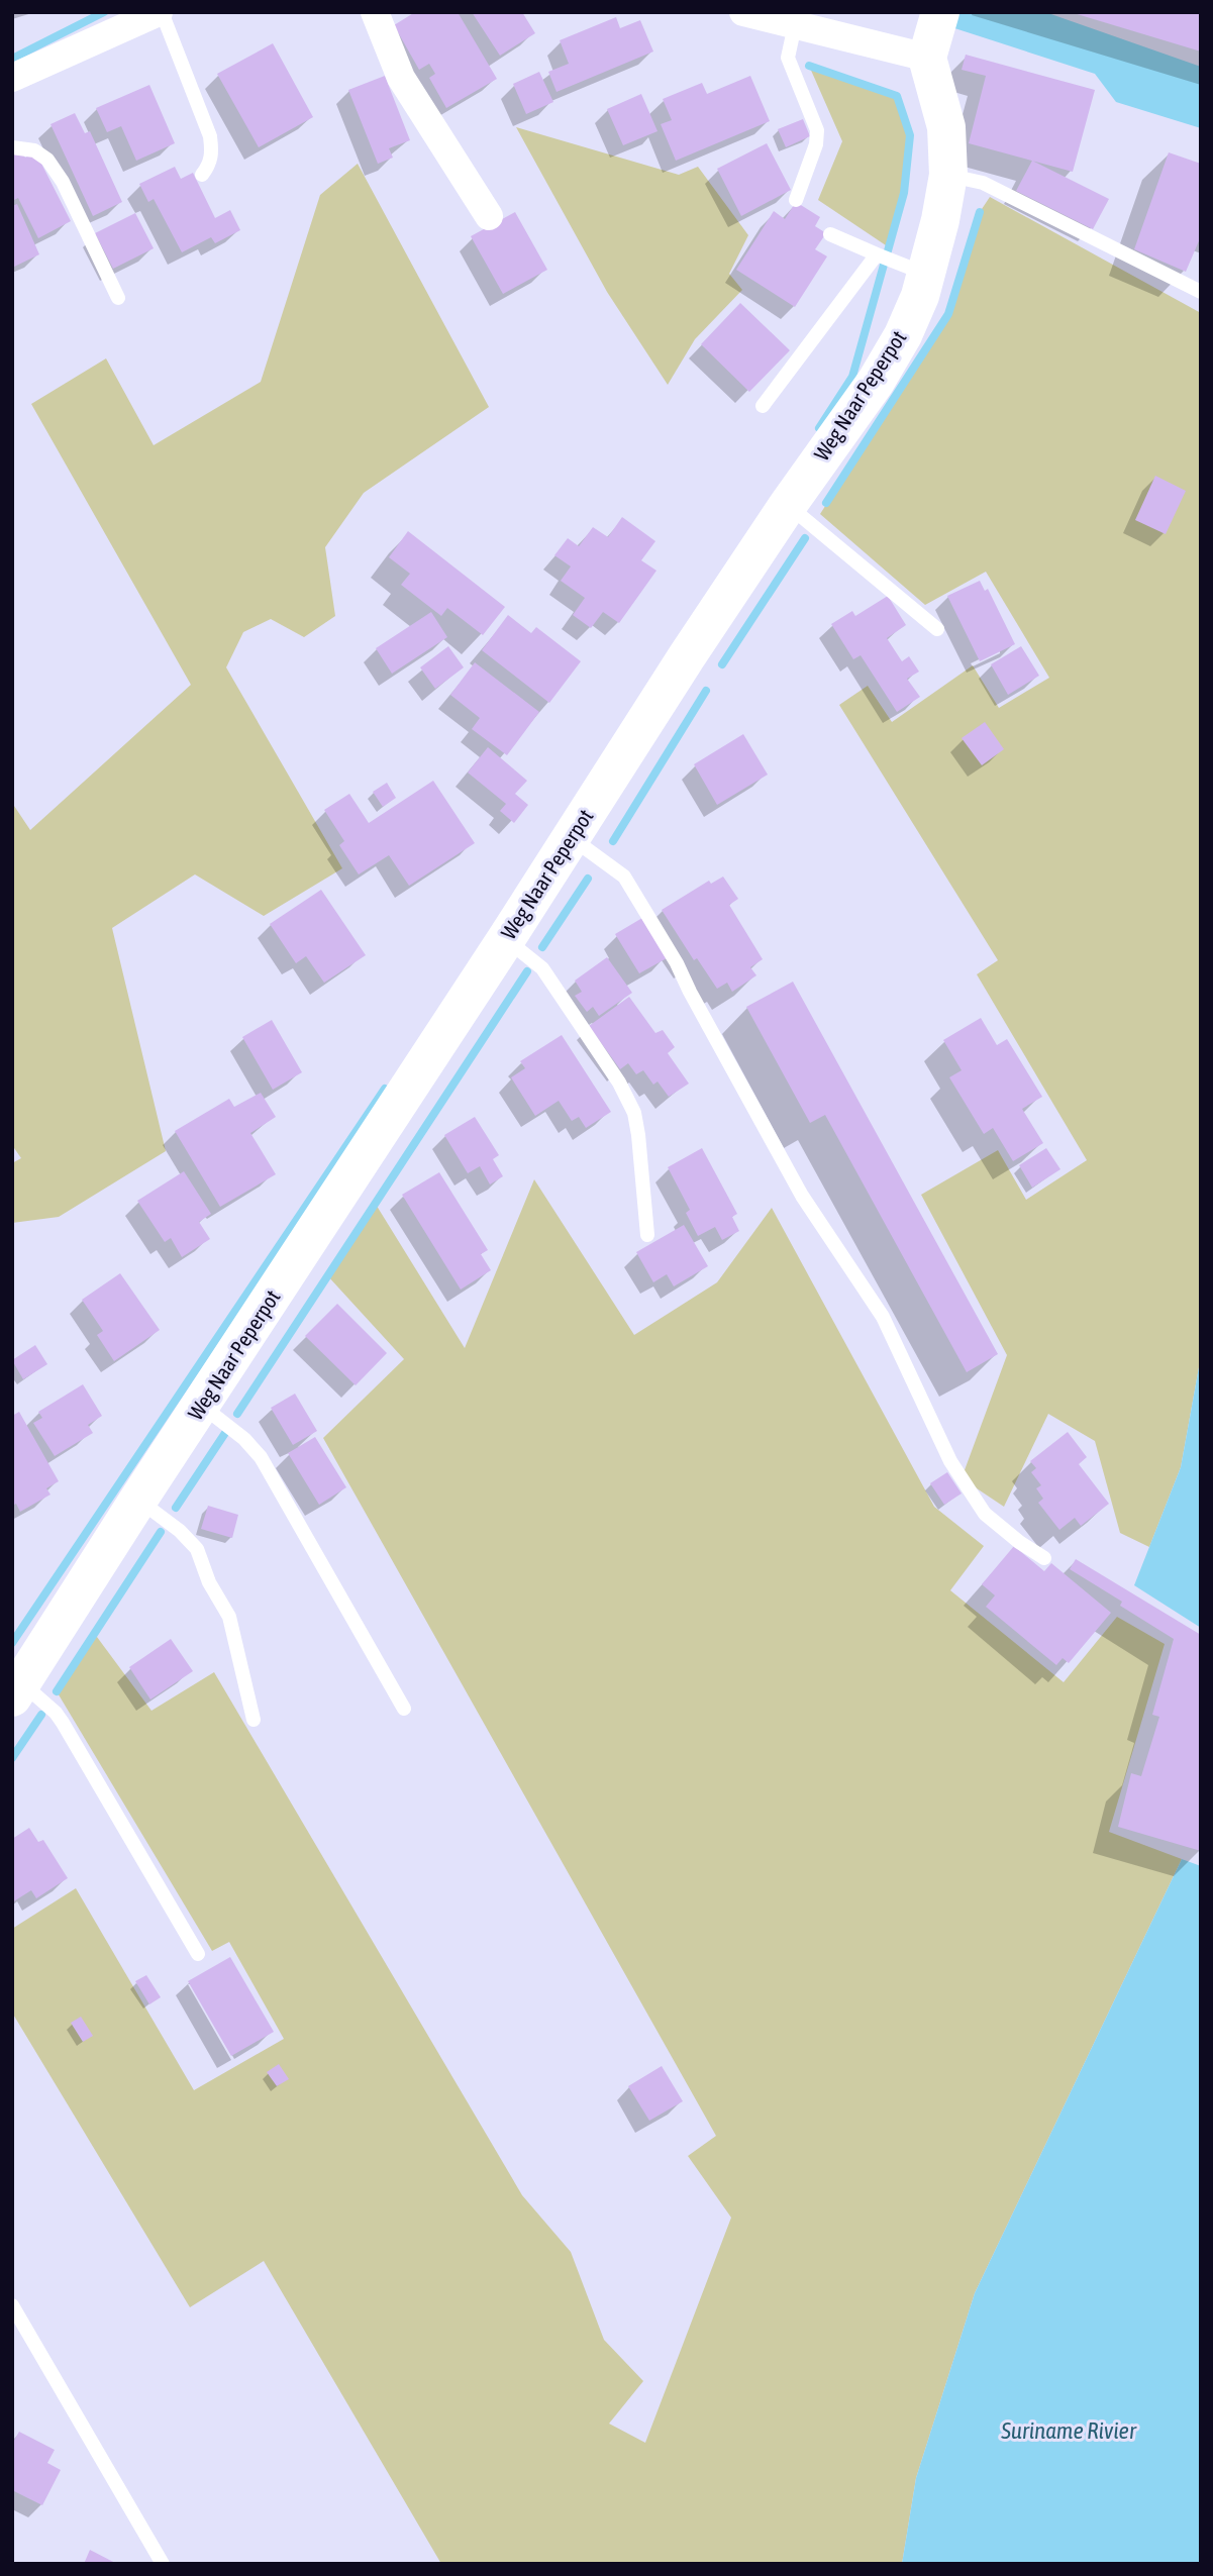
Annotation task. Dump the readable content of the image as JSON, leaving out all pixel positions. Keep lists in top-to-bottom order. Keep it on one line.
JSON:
{"streets":{"street":["Weg Naar Peperpot"]},"water":["Suriname Rivier"]}
